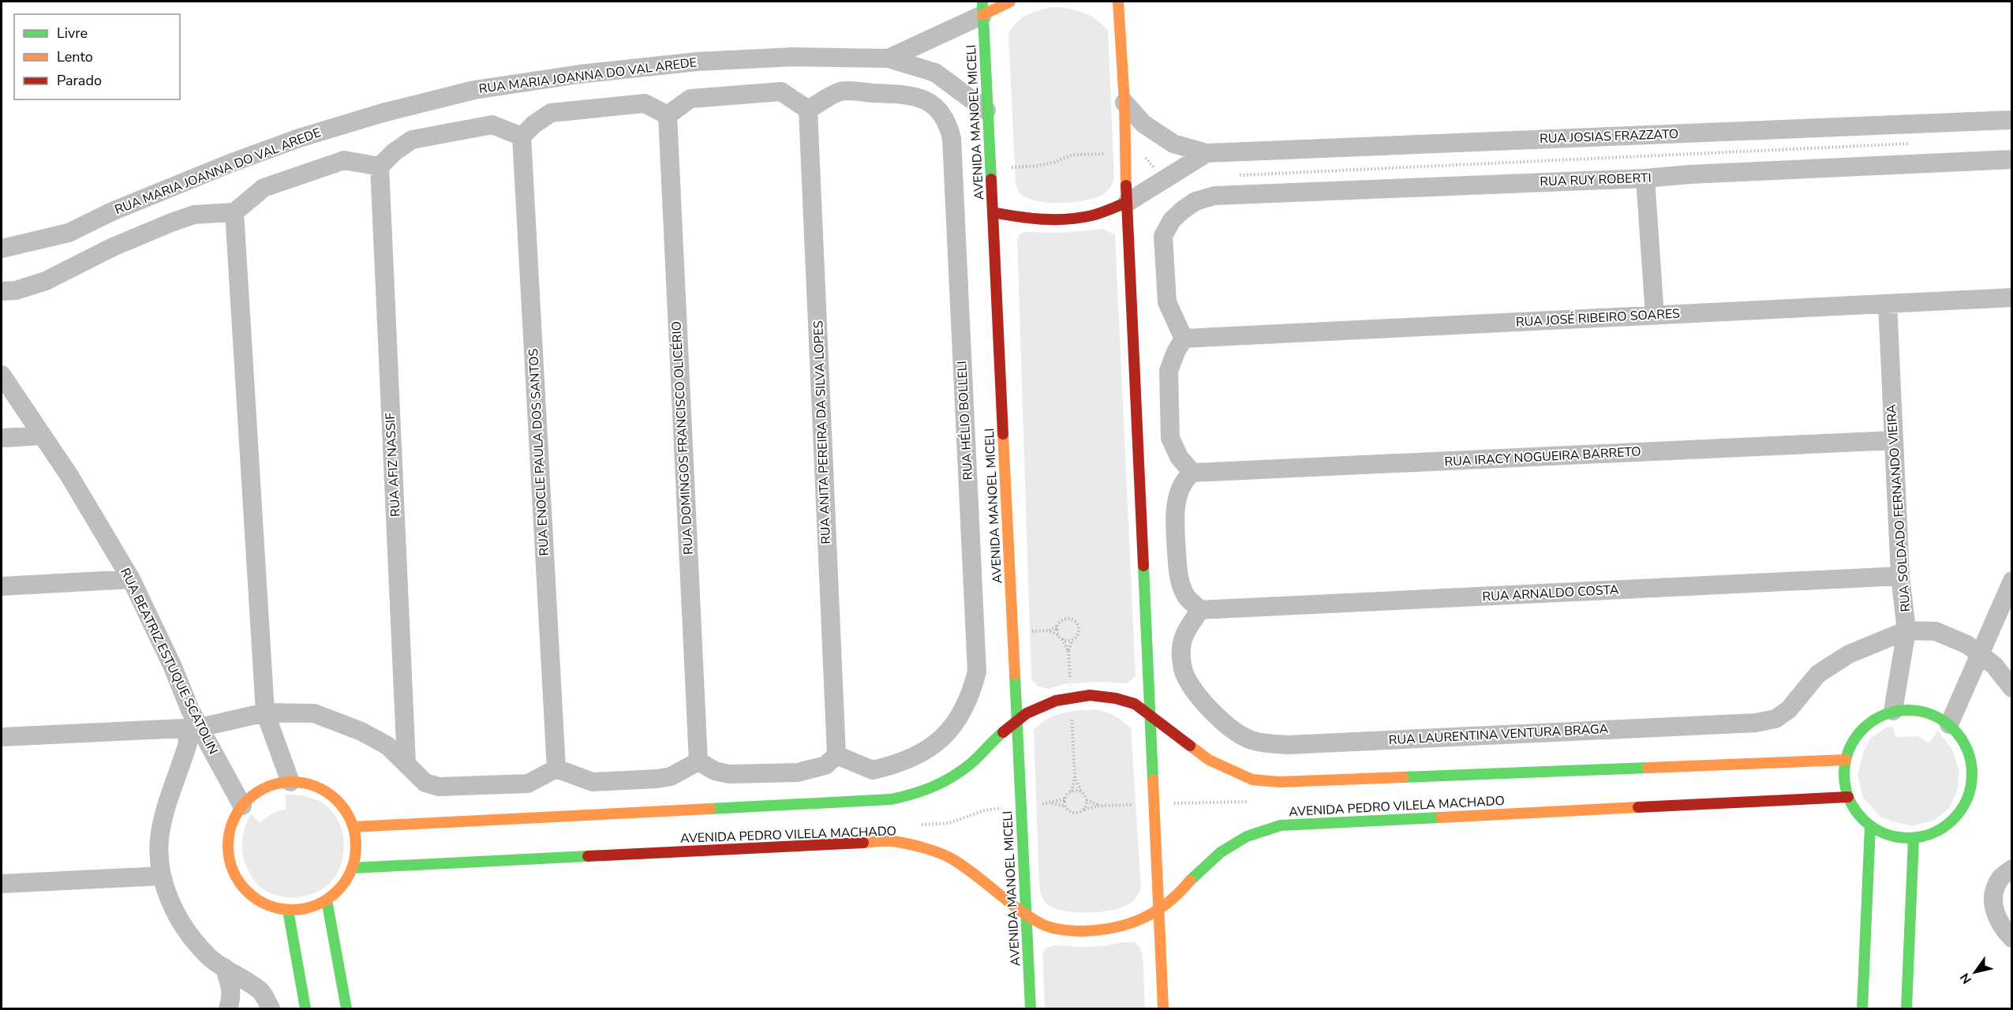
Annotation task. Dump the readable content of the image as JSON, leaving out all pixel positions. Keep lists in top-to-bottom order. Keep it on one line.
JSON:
{"streets":{"street":["RUA MARIA JOANNA DO VAL AREDE","AVENIDA MANOEL MICELI","RUA JOSIAS FRAZZATO","RUA RUY ROBERTI","RUA JOSÉ RIBEIRO SOARES","RUA HÉLIO BOLLELI","RUA ANITA PEREIRA DA SILVA LOPES","RUA DOMINGOS FRANCISCO OLICÉRIO","RUA ENOCLE PAULA DOS SANTOS","RUA IRACY NOGUEIRA BARRETO","RUA AFIZ NASSIF","RUA SOLDADO FERNANDO VIEIRA","RUA ARNALDO COSTA","RUA BEATRIZ ESTUQUE SCATOLIN","RUA LAURENTINA VENTURA BRAGA","AVENIDA PEDRO VILELA MACHADO"]},"crossings":[["RUA MARIA JOANNA DO VAL AREDE","AVENIDA MANOEL MICELI"],["AVENIDA MANOEL MICELI","AVENIDA PEDRO VILELA MACHADO"],["RUA RUY ROBERTI","RUA JOSÉ RIBEIRO SOARES"],["RUA JOSÉ RIBEIRO SOARES","RUA SOLDADO FERNANDO VIEIRA"],["RUA HÉLIO BOLLELI","RUA ANITA PEREIRA DA SILVA LOPES"],["RUA IRACY NOGUEIRA BARRETO","RUA SOLDADO FERNANDO VIEIRA"],["RUA SOLDADO FERNANDO VIEIRA","RUA ARNALDO COSTA"],["RUA SOLDADO FERNANDO VIEIRA","RUA LAURENTINA VENTURA BRAGA"],["RUA SOLDADO FERNANDO VIEIRA","AVENIDA PEDRO VILELA MACHADO"],["RUA ARNALDO COSTA","RUA LAURENTINA VENTURA BRAGA"],["RUA BEATRIZ ESTUQUE SCATOLIN","AVENIDA PEDRO VILELA MACHADO"]],"legend":["Livre","Lento","Parado"],"north":"bottom left"}
